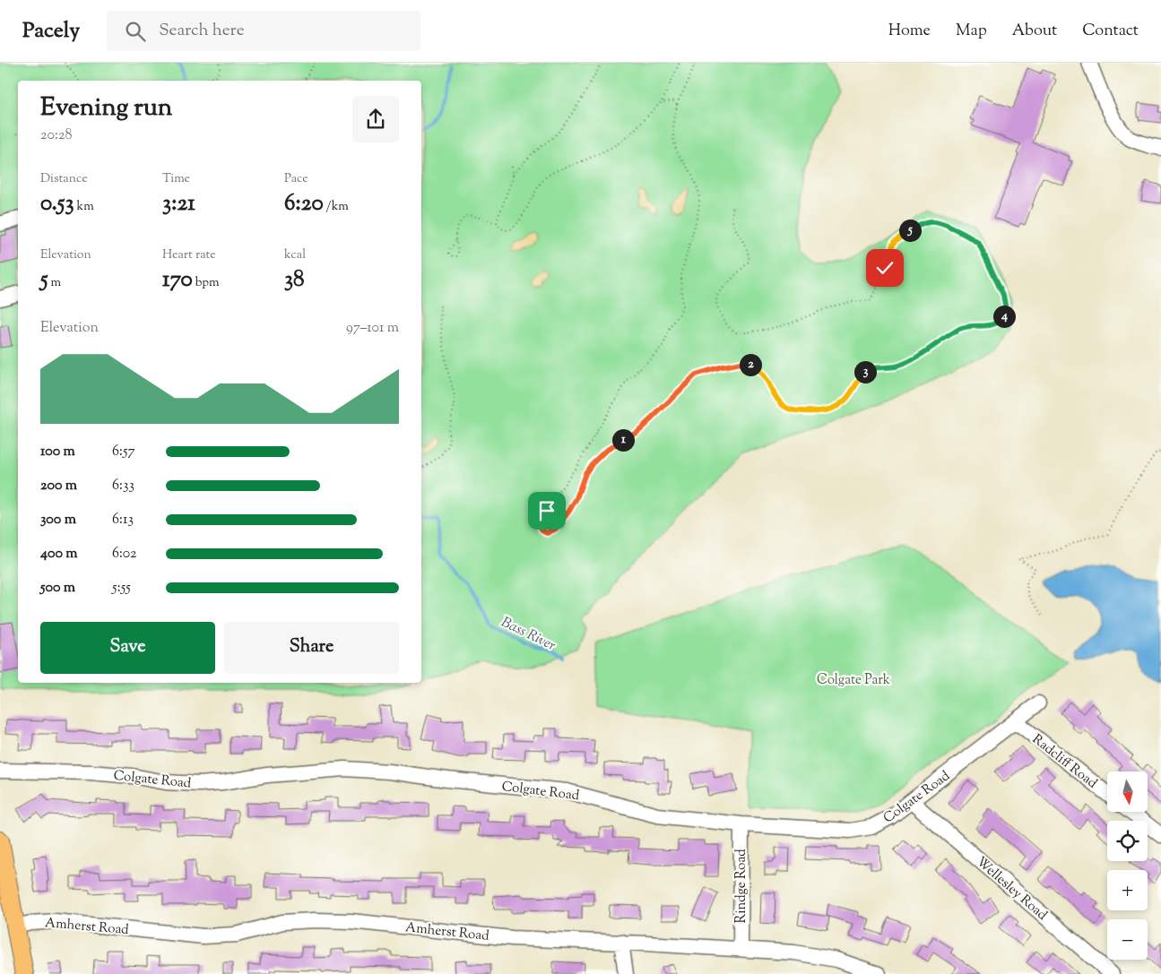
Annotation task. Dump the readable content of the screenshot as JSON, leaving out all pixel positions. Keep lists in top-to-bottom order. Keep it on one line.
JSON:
{"streets":{"street":["Radcliff Road","Colgate Road","Rindge Road","Wellesley Road","Amherst Road"]},"crossings":[["Radcliff Road","Colgate Road"],["Colgate Road","Rindge Road"],["Colgate Road","Wellesley Road"],["Rindge Road","Amherst Road"]],"water":["Bass River"],"parks":["Colgate Park"],"north":"bottom","page":{"header":"Pacely","search":"Search here","nav":["Home","Map","About","Contact"],"heading":["Evening run","20:28"],"stats":[["Distance","0.53 km"],["Time","3:21"],["Pace","6:20 /km"],["Elevation","5 m"],["Heart rate","170 bpm"],["kcal","38"]],"pins":["5","4","2","3","1"],"chart":["Elevation","97–101 m"],"list":[{"name":"100 m","note":"6:57"},{"name":"200 m","note":"6:33"},{"name":"300 m","note":"6:13"},{"name":"400 m","note":"6:02"},{"name":"500 m","note":"5:55"}],"buttons":["Save","Share"],"map_buttons":["+","−"]}}
